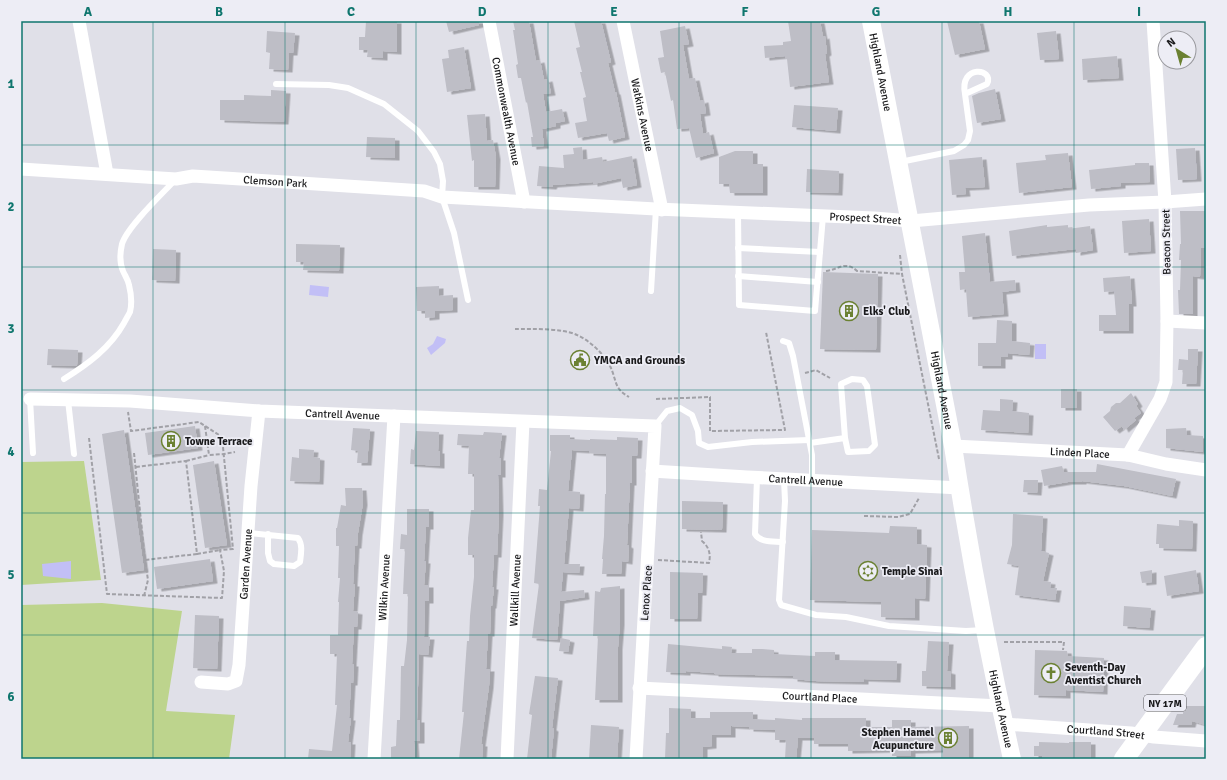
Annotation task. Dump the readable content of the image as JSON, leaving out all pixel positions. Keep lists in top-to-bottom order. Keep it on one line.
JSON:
{"streets":{"main road":["NY 17M"],"street":["Highland Avenue","Commonwealth Avenue","Watkins Avenue","Clemson Park","Prospect Street","Beacon Street","Cantrell Avenue","Linden Place","Garden Avenue","Wilkin Avenue","Wallkill Avenue","Lenox Place","Courtland Place","Courtland Street"]},"crossings":[["Highland Avenue","Prospect Street"],["Highland Avenue","Cantrell Avenue"],["Highland Avenue","Linden Place"],["Highland Avenue","Courtland Place"],["Highland Avenue","Courtland Street"],["Commonwealth Avenue","Clemson Park"],["Commonwealth Avenue","Prospect Street"],["Watkins Avenue","Prospect Street"],["Clemson Park","Prospect Street"],["Prospect Street","Beacon Street"],["Beacon Street","Linden Place"],["Cantrell Avenue","Garden Avenue"],["Cantrell Avenue","Wilkin Avenue"],["Cantrell Avenue","Wallkill Avenue"],["Cantrell Avenue","Lenox Place"],["Lenox Place","Courtland Place"],["NY 17M","Courtland Street"]],"places":{"building":["Elks' Club","Towne Terrace","Stephen Hamel Acupuncture"],"public building":["YMCA and Grounds"],"synagogue":["Temple Sinai"],"church":["Seventh-Day Aventist Church"]},"north":"top left","grid":{"columns":["A","B","C","D","E","F","G","H","I"],"rows":["1","2","3","4","5","6"]}}
